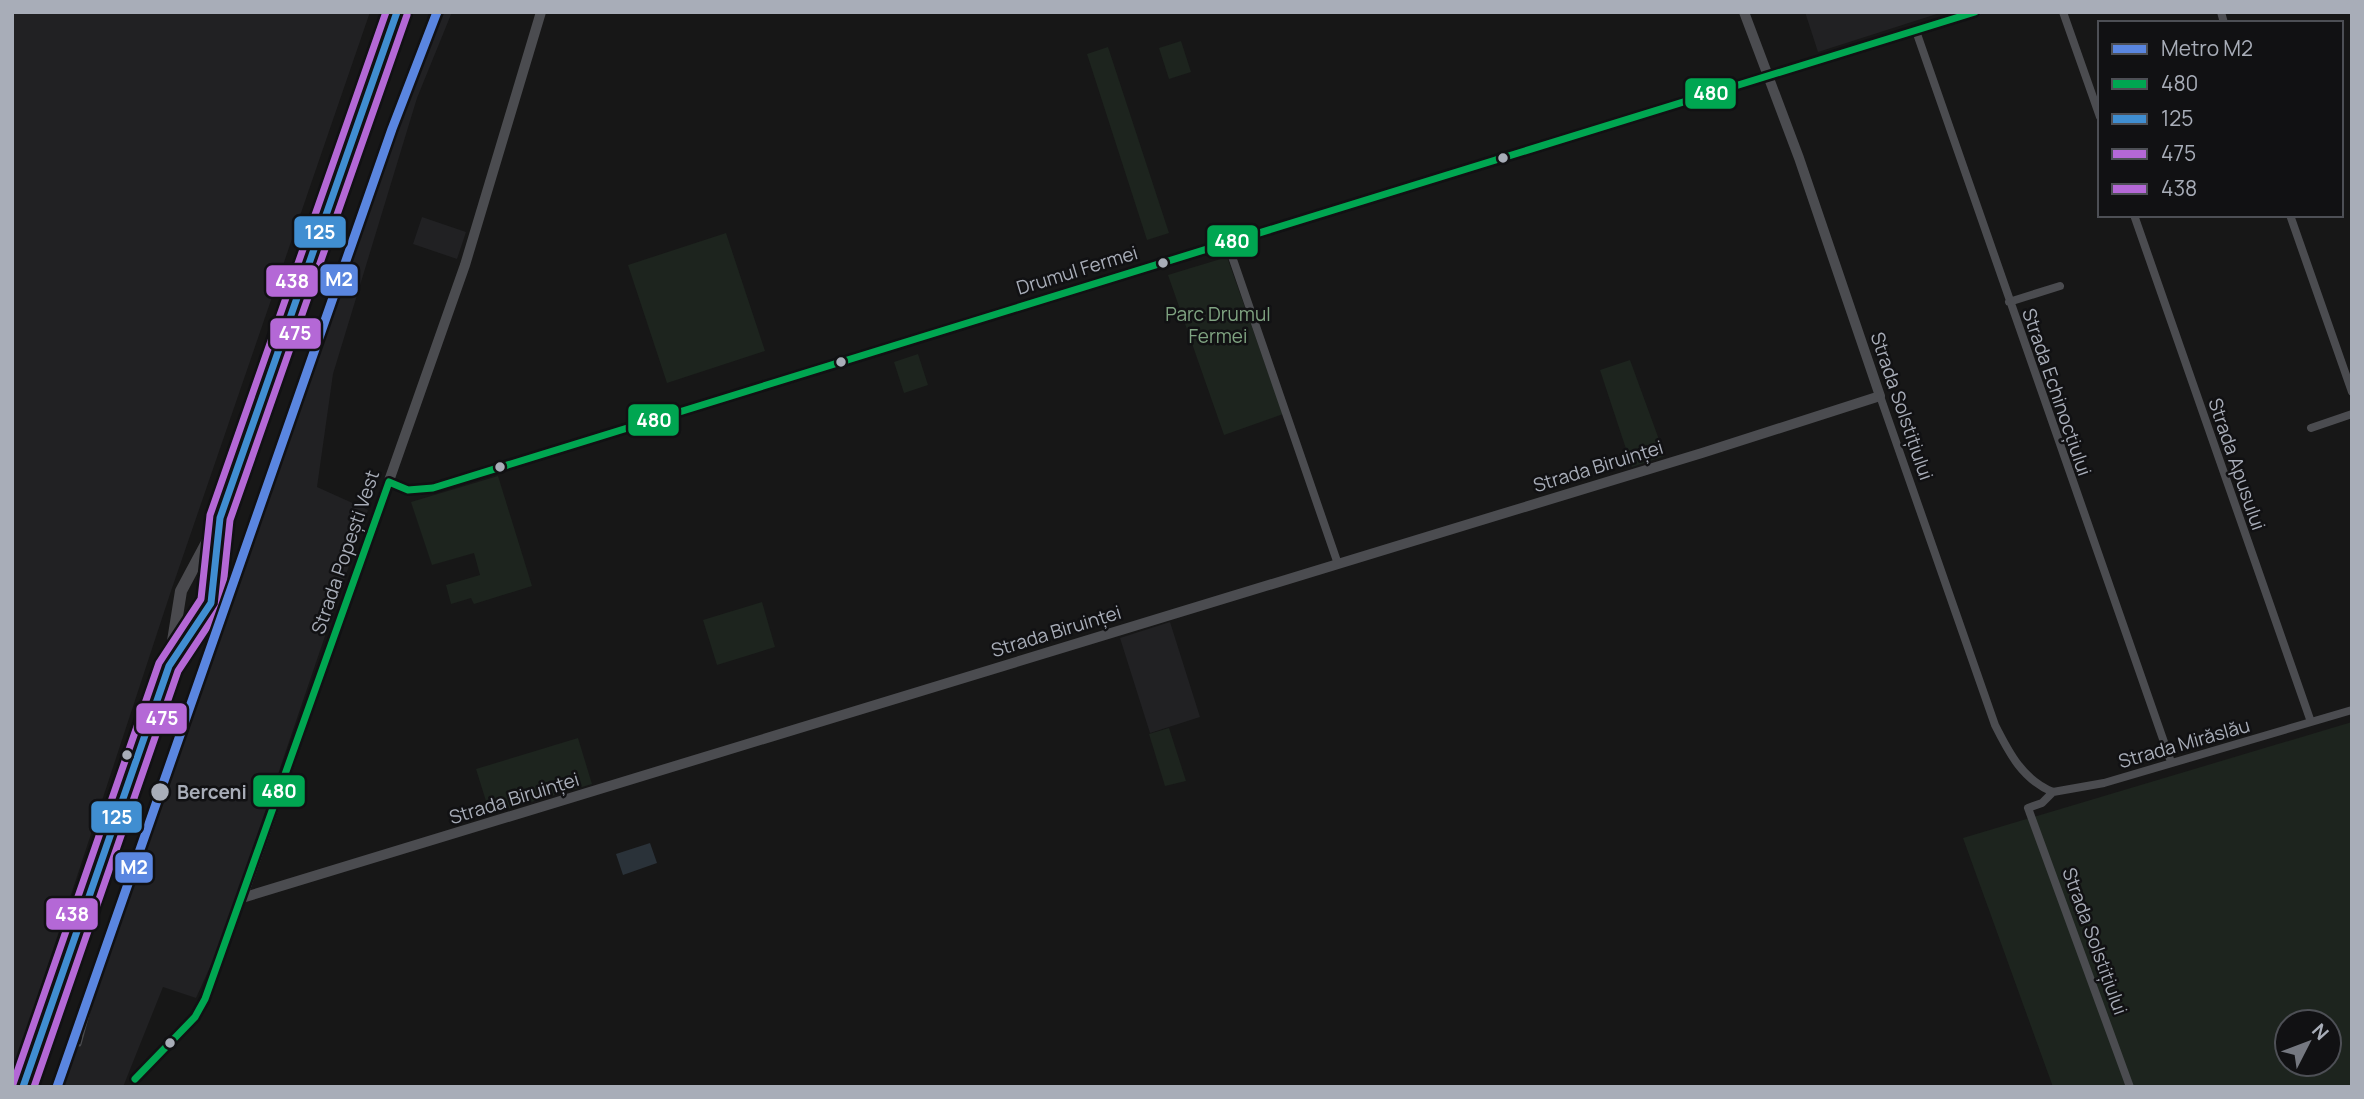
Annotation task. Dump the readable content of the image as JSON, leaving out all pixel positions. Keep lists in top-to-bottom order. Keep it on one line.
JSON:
{"streets":{"street":["Drumul Fermei","Strada Echinocțiului","Strada Solstițiului","Strada Apusului","Strada Biruinței","Strada Popești Vest","Strada Mirăslău"]},"crossings":[["Drumul Fermei","Strada Echinocțiului"],["Drumul Fermei","Strada Solstițiului"],["Drumul Fermei","Strada Popești Vest"],["Strada Echinocțiului","Strada Mirăslău"],["Strada Solstițiului","Strada Biruinței"],["Strada Solstițiului","Strada Mirăslău"],["Strada Apusului","Strada Mirăslău"],["Strada Biruinței","Strada Popești Vest"]],"parks":["Parc Drumul Fermei"],"places":["Berceni"],"lines":["metro line M2","transit line 480","transit line 125","transit line 438","transit line 475"],"legend":["Metro M2","480","125","475","438"],"north":"top right"}
